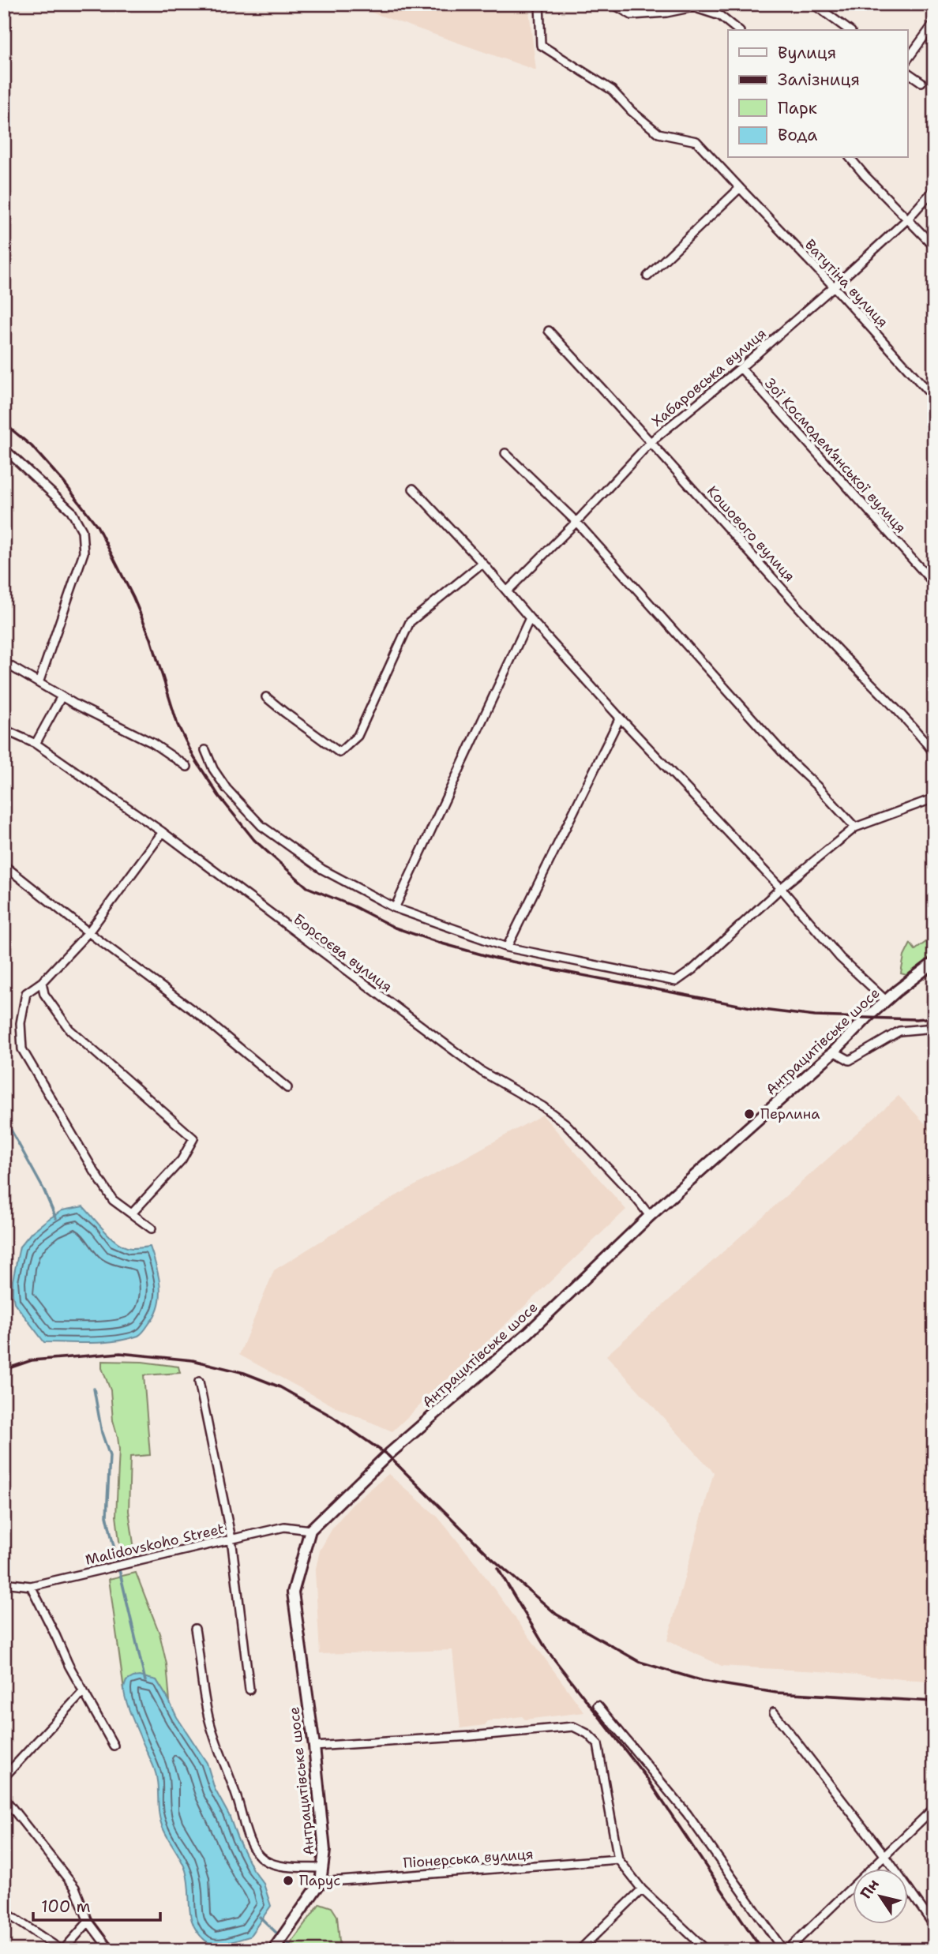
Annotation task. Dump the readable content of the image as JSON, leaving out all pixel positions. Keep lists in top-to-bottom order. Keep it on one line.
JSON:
{"streets":{"main road":["Антрацитівське шосе"],"street":["Ватутіна вулиця","Хабаровська вулиця","Зої Космодем’янської вулиця","Кошового вулиця","Борсоєва вулиця","Malidovskoho Street","Піонерська вулиця"]},"crossings":[["Ватутіна вулиця","Хабаровська вулиця"],["Хабаровська вулиця","Зої Космодем’янської вулиця"],["Хабаровська вулиця","Кошового вулиця"],["Борсоєва вулиця","Антрацитівське шосе"],["Антрацитівське шосе","Malidovskoho Street"],["Антрацитівське шосе","Піонерська вулиця"]],"places":["Перлина","Парус"],"legend":["Вулиця","Залізниця","Парк","Вода"],"scale_bar":"100 m","north":"top left"}
